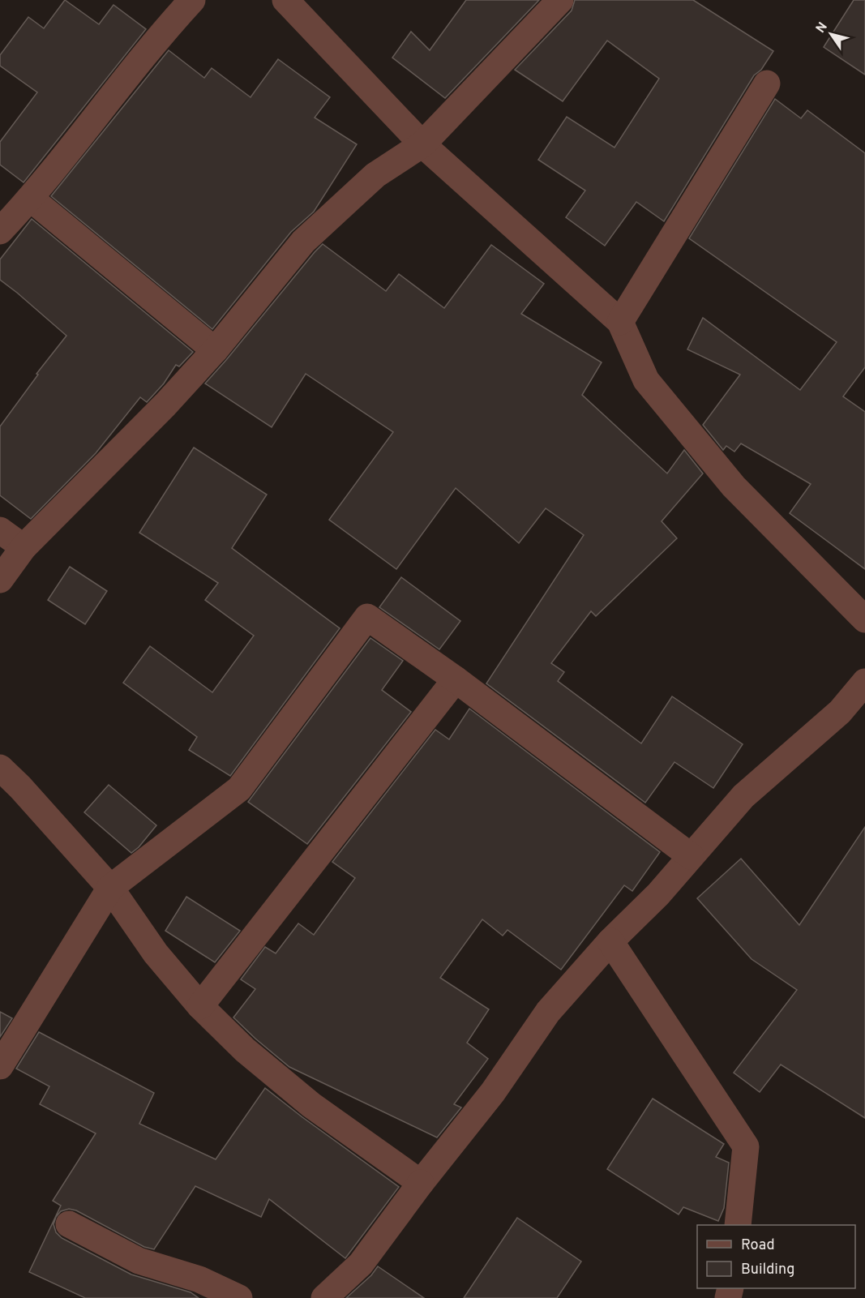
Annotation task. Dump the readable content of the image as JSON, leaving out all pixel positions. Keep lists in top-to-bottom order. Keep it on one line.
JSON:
{"legend":["Road","Building"],"north":"top left"}
